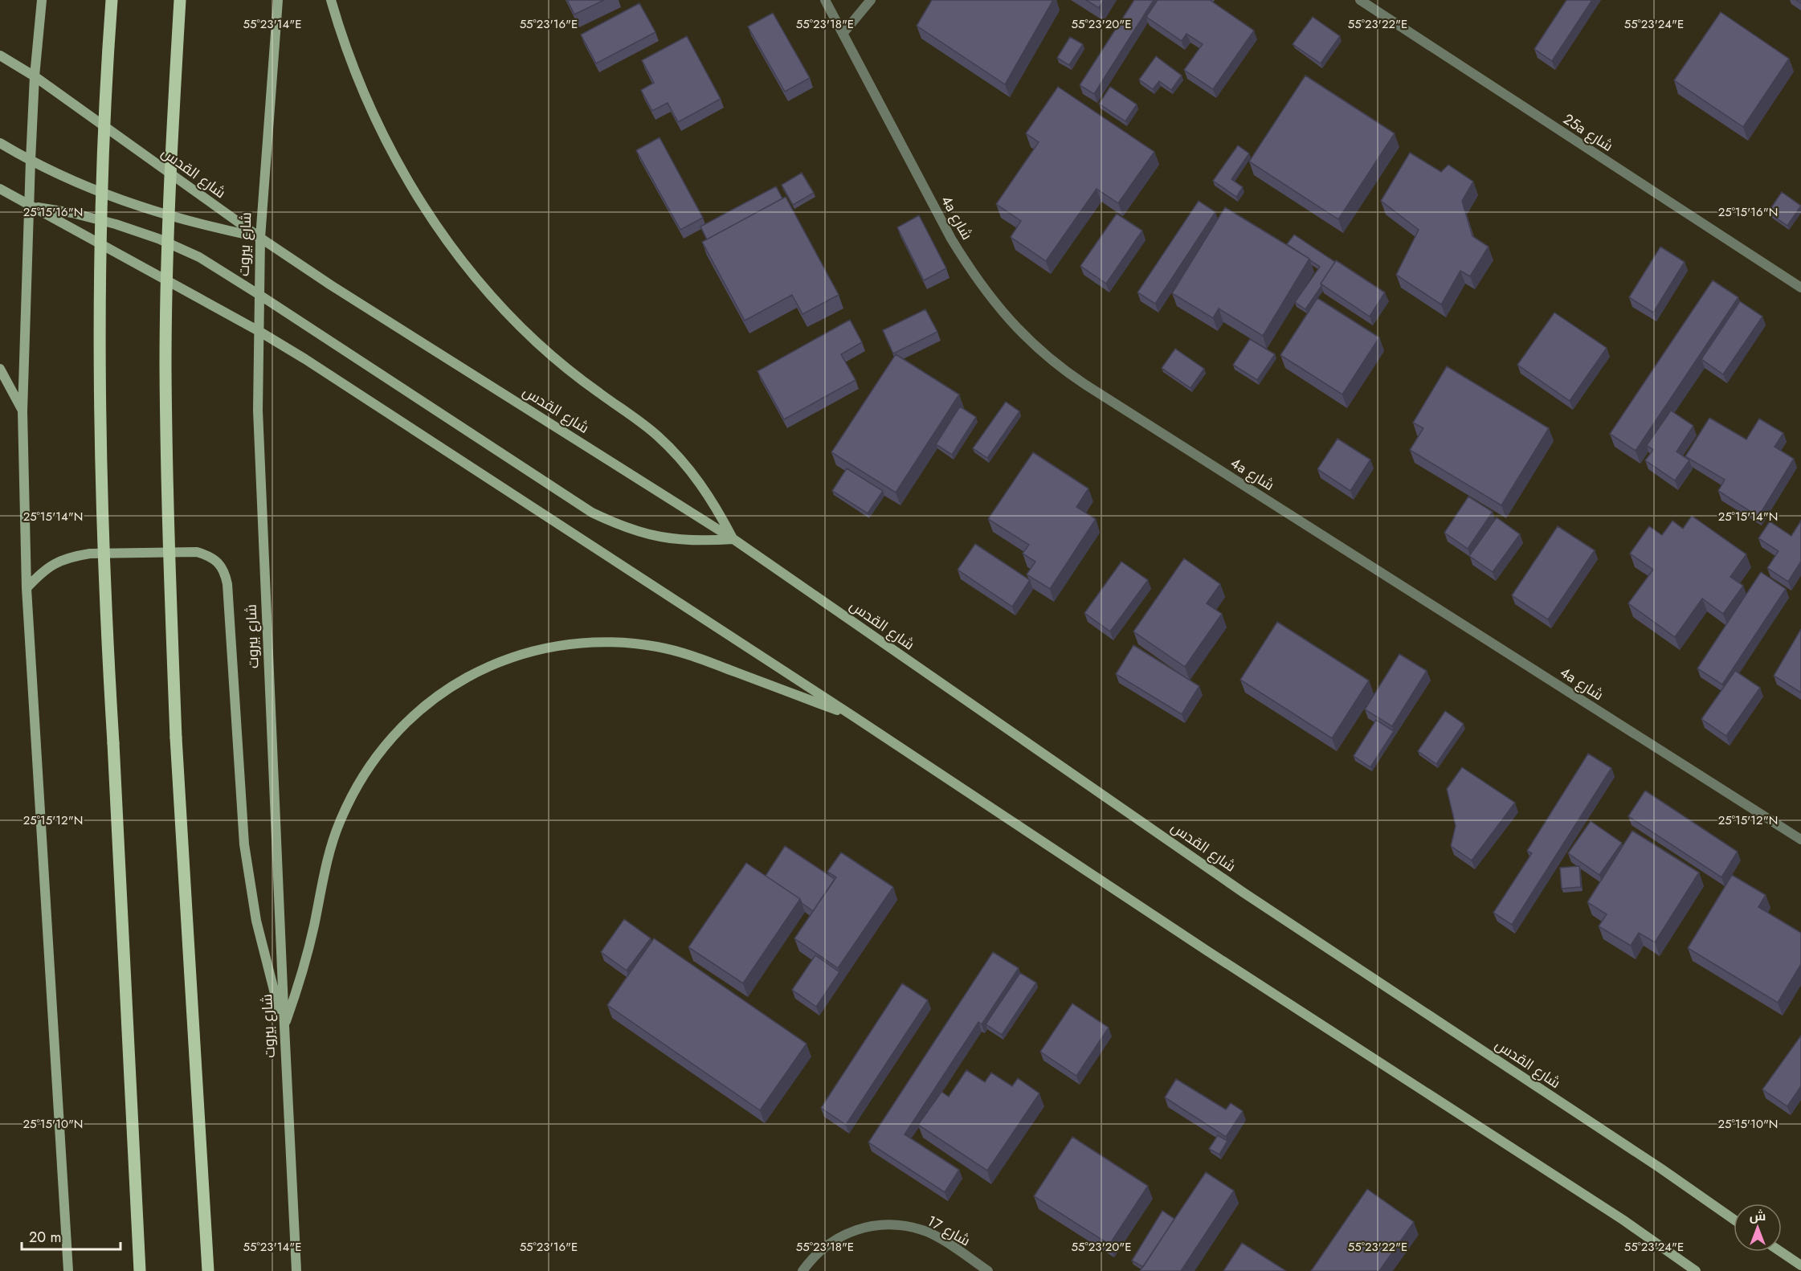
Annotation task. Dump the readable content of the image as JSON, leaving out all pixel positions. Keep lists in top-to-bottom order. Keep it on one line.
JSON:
{"streets":{"main road":["شارع القدس","شارع بيروت"],"street":["25a شارع","4a شارع","شارع 17"]},"crossings":[["شارع القدس","شارع بيروت"]],"scale_bar":"20 m","north":"top","coordinates":["55°23'14\"E","55°23'16\"E","55°23'18\"E","55°23'20\"E","55°23'22\"E","55°23'24\"E","25°15'16\"N","25°15'14\"N","25°15'12\"N","25°15'10\"N"]}
